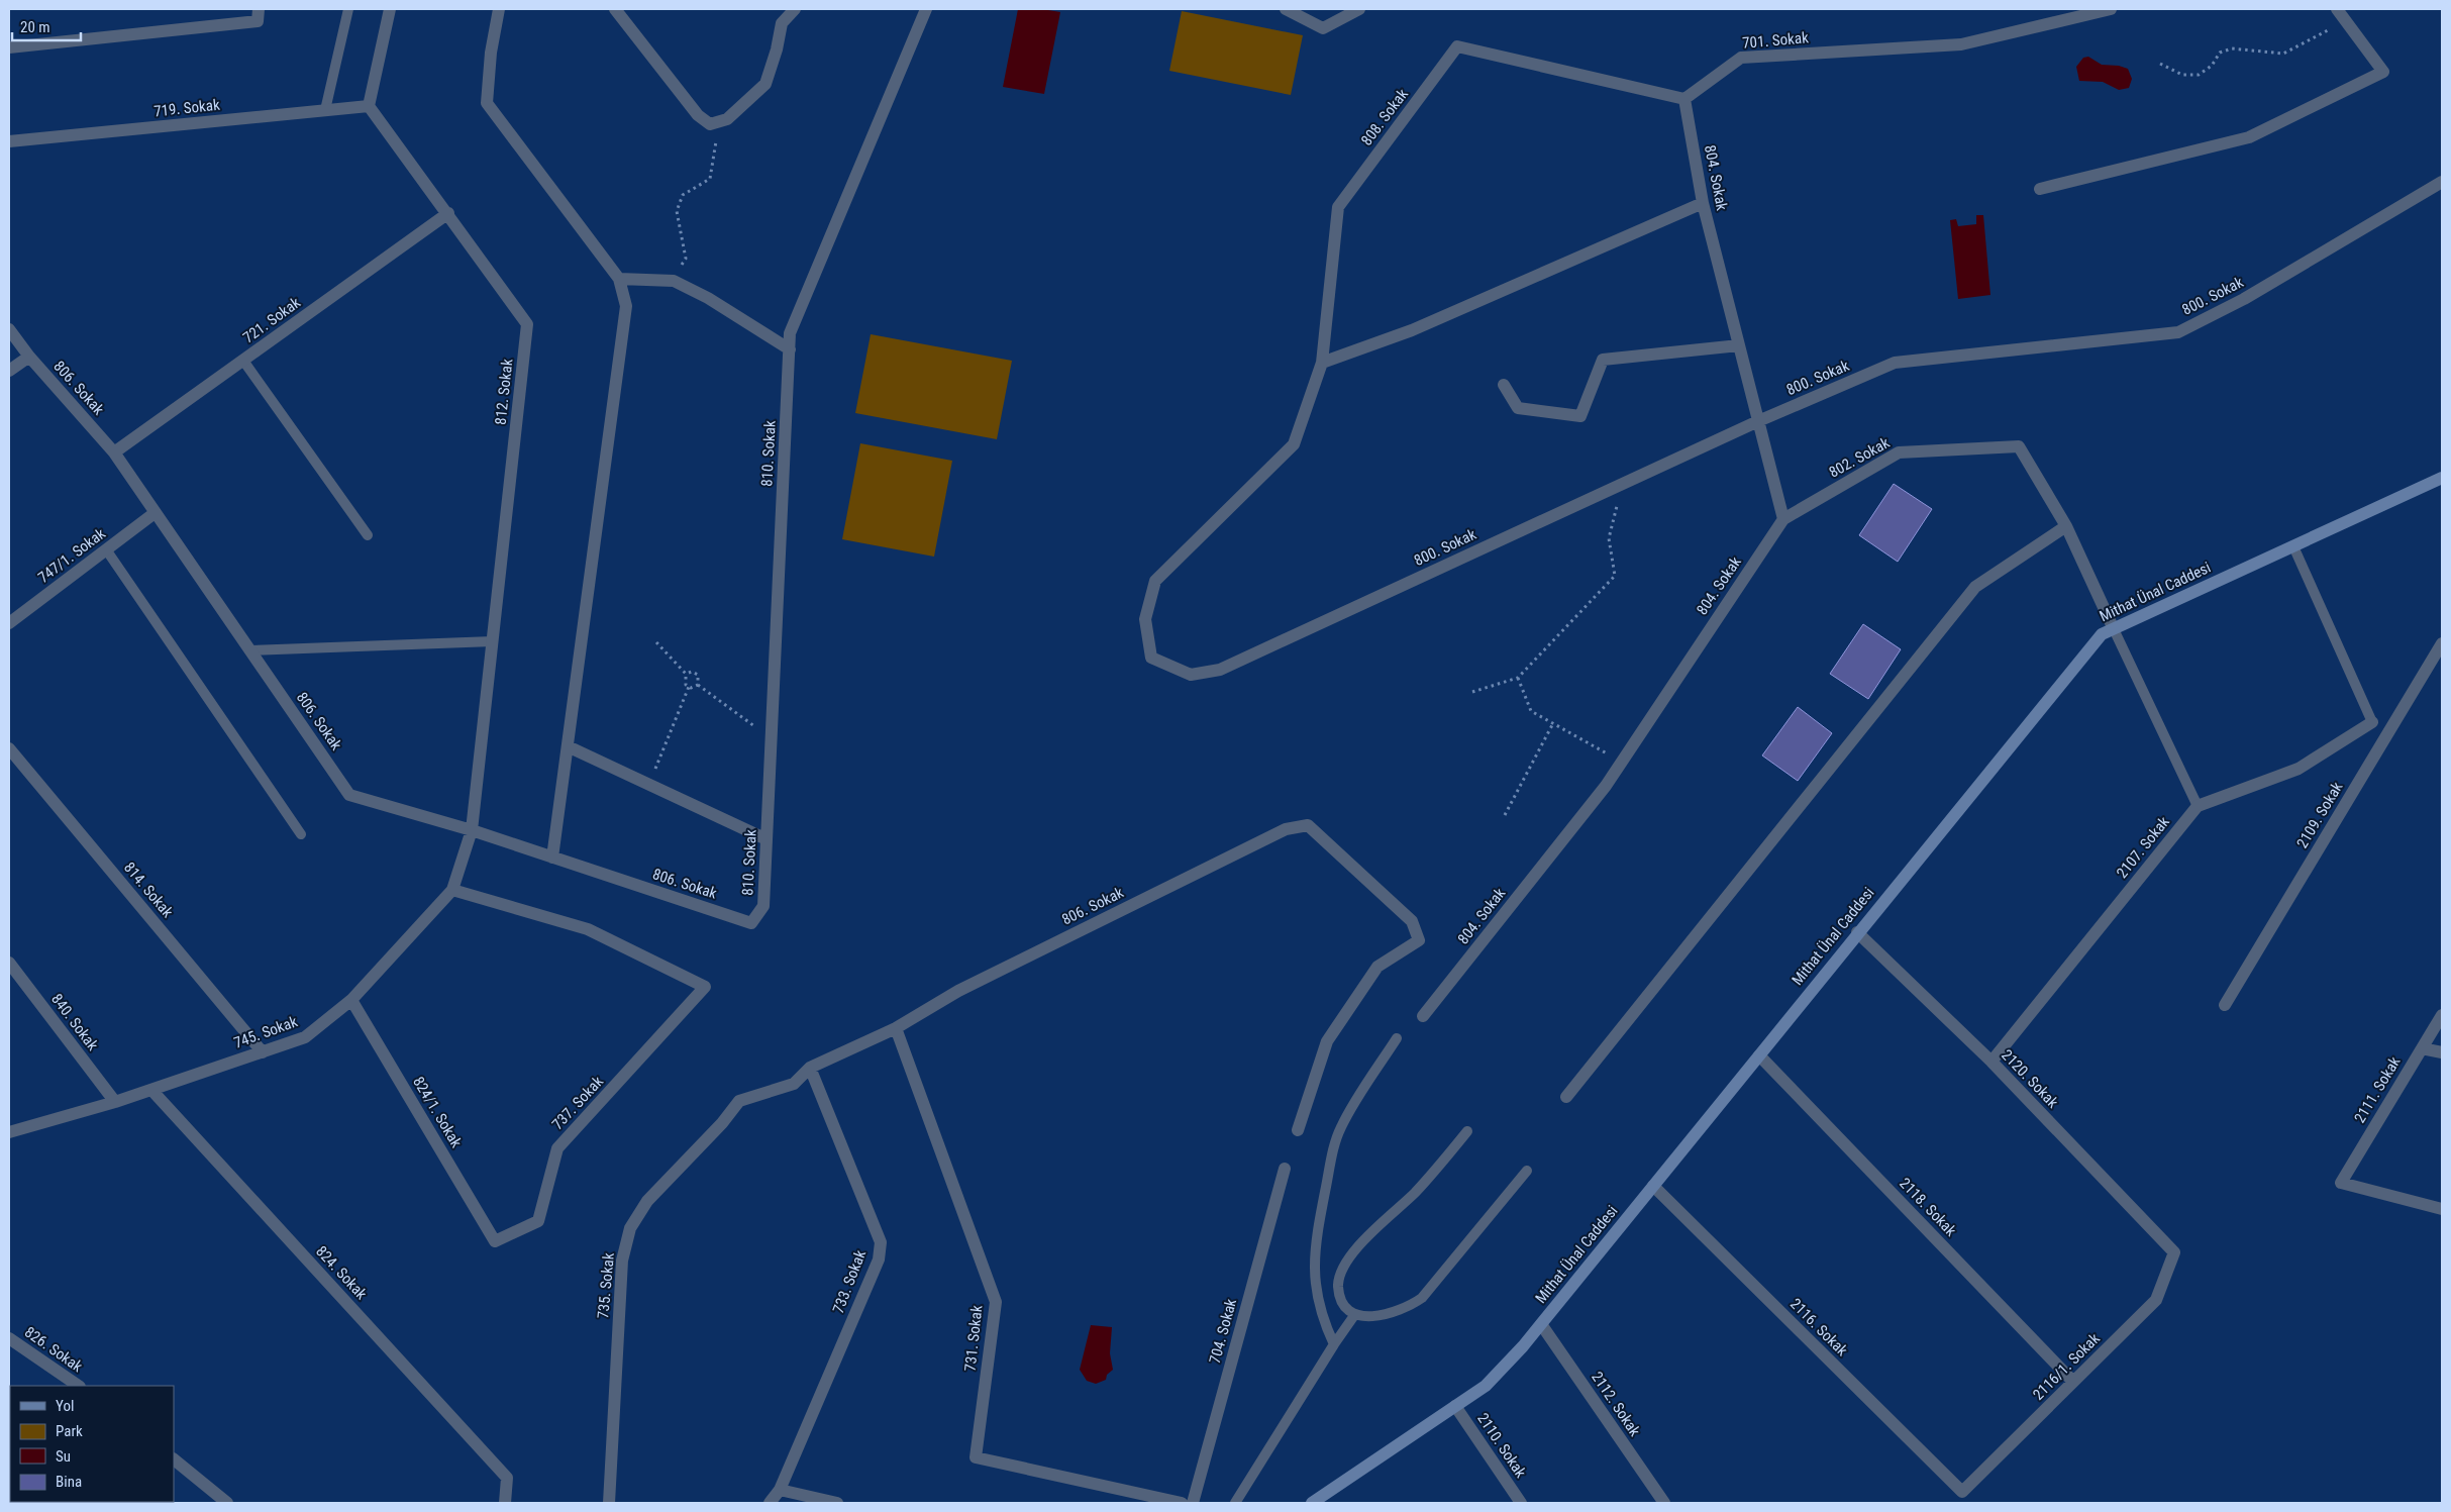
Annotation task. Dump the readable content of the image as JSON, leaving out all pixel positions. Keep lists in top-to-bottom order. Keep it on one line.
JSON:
{"streets":{"main road":["Mithat Ünal Caddesi"],"street":["701. Sokak","719. Sokak","808. Sokak","804. Sokak","800. Sokak","721. Sokak","806. Sokak","812. Sokak","810. Sokak","802. Sokak","747/1. Sokak","2109. Sokak","2107. Sokak","814. Sokak","840. Sokak","745. Sokak","2120. Sokak","2111. Sokak","737. Sokak","824/1. Sokak","2118. Sokak","824. Sokak","733. Sokak","735. Sokak","2116. Sokak","704. Sokak","731. Sokak","826. Sokak","2116/1. Sokak","2112. Sokak","2110. Sokak"]},"crossings":[["701. Sokak","808. Sokak"],["701. Sokak","804. Sokak"],["719. Sokak","812. Sokak"],["808. Sokak","804. Sokak"],["808. Sokak","800. Sokak"],["804. Sokak","800. Sokak"],["804. Sokak","802. Sokak"],["721. Sokak","806. Sokak"],["721. Sokak","812. Sokak"],["806. Sokak","812. Sokak"],["806. Sokak","810. Sokak"],["806. Sokak","747/1. Sokak"],["806. Sokak","745. Sokak"],["806. Sokak","733. Sokak"],["806. Sokak","735. Sokak"],["806. Sokak","731. Sokak"],["812. Sokak","745. Sokak"],["Mithat Ünal Caddesi","2120. Sokak"],["Mithat Ünal Caddesi","2118. Sokak"],["Mithat Ünal Caddesi","2116. Sokak"],["Mithat Ünal Caddesi","2112. Sokak"],["Mithat Ünal Caddesi","2110. Sokak"],["2107. Sokak","2120. Sokak"],["814. Sokak","745. Sokak"],["840. Sokak","745. Sokak"],["745. Sokak","737. Sokak"],["745. Sokak","824/1. Sokak"],["745. Sokak","824. Sokak"],["2120. Sokak","2116/1. Sokak"],["737. Sokak","824/1. Sokak"],["2118. Sokak","2116/1. Sokak"],["733. Sokak","735. Sokak"],["2116. Sokak","2116/1. Sokak"]],"legend":["Yol","Park","Su","Bina"],"scale_bar":"20 m"}
